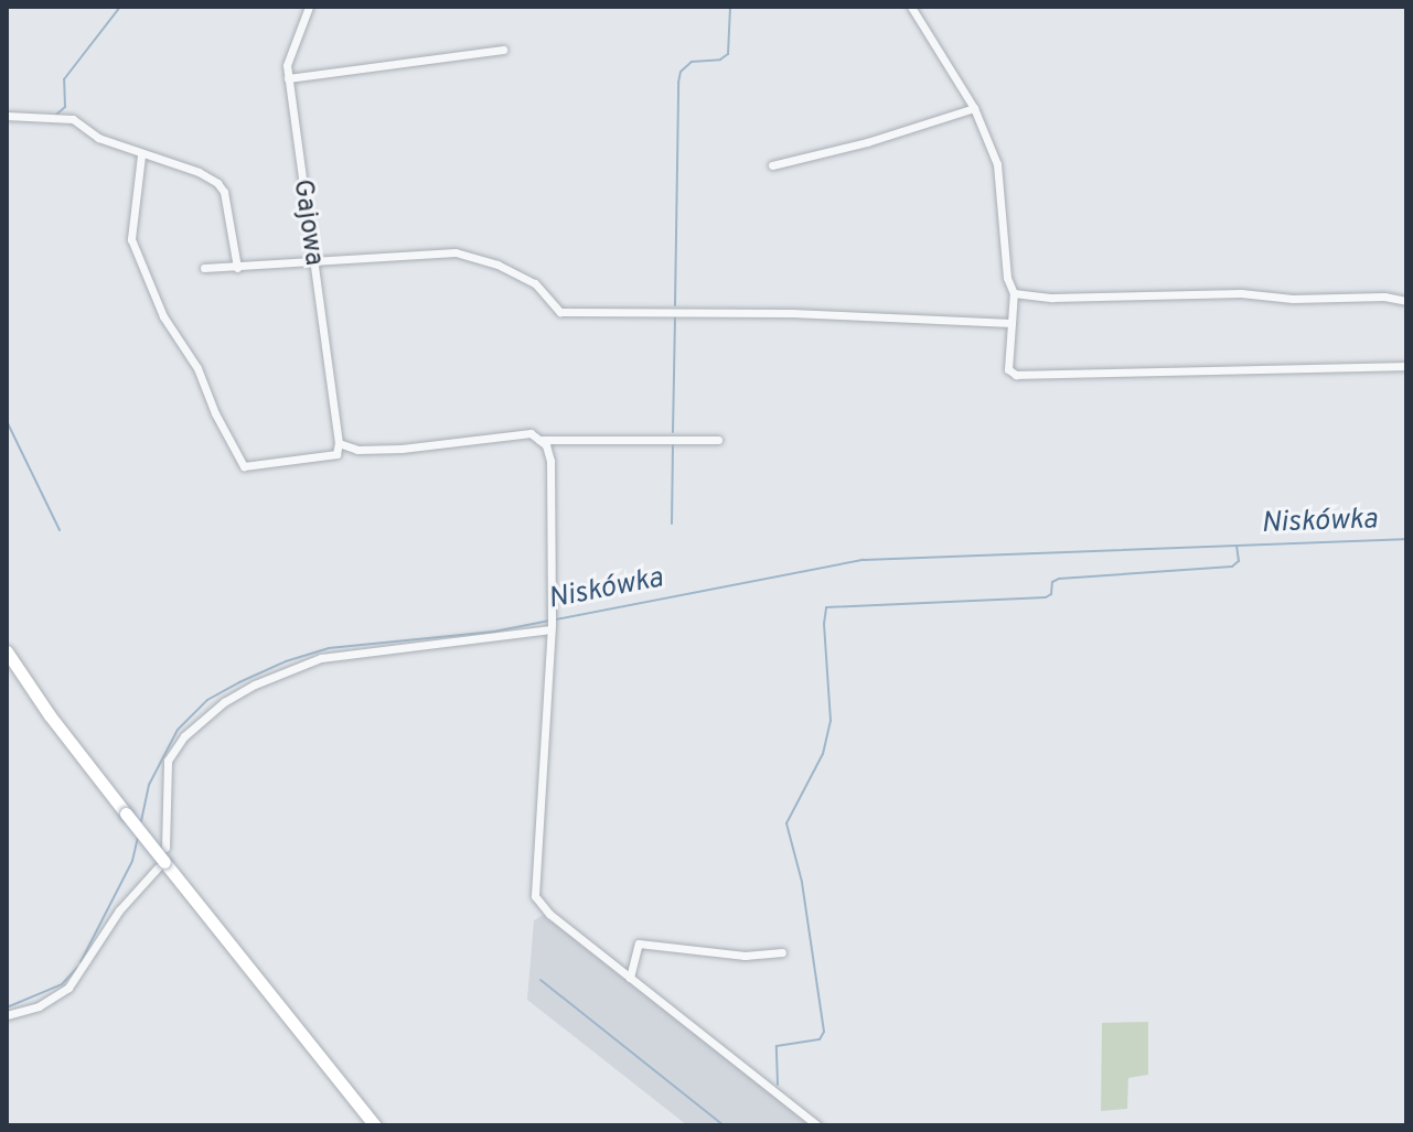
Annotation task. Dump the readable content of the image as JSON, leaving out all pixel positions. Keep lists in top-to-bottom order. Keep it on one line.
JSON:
{"streets":{"street":["Gajowa"]},"water":["Niskówka"]}
